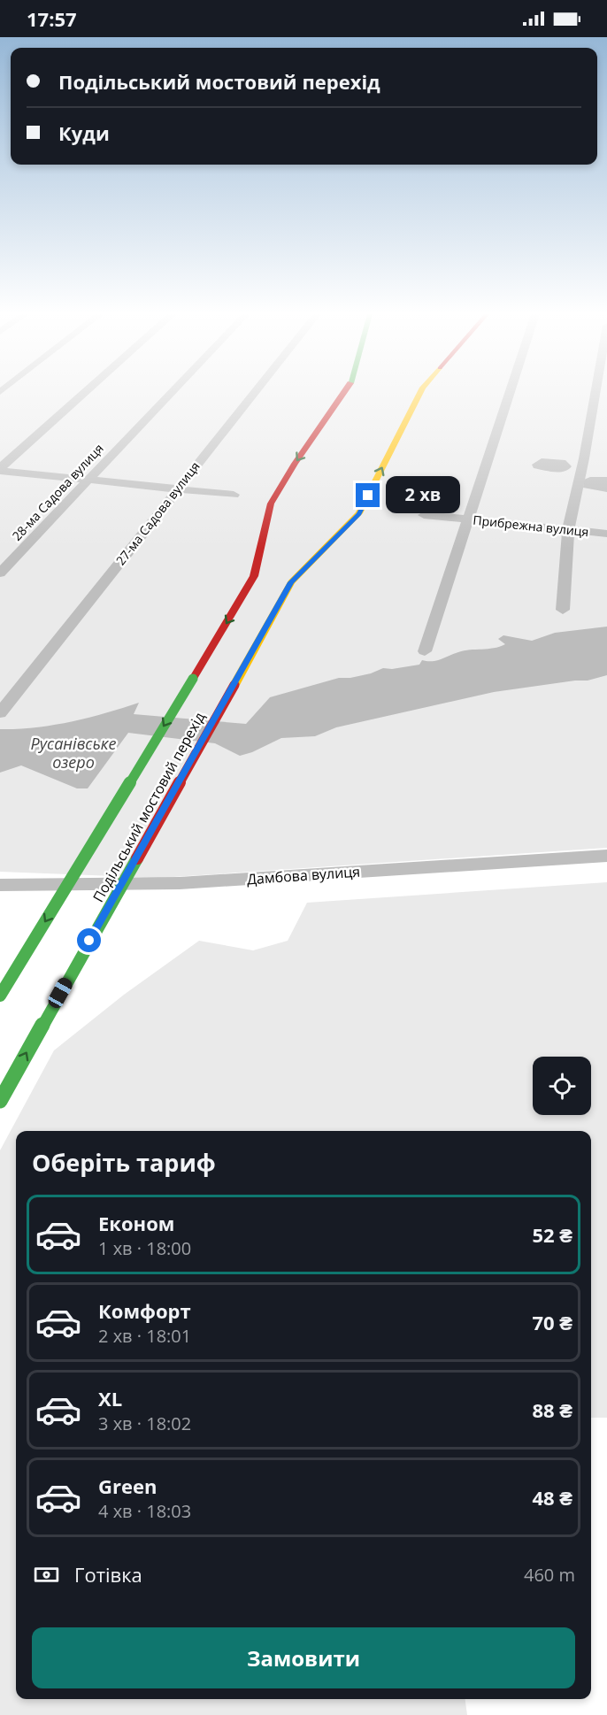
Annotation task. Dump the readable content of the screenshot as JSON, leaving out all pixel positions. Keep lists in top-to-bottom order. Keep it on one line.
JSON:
{"streets":{"main road":["Подільський мостовий перехід"],"street":["28-ма Садова вулиця","27-ма Садова вулиця","Прибрежна вулиця","Дамбова вулиця"]},"water":["Русанівське озеро"],"page":{"status":"17:57","banner":["Подільський мостовий перехід","Куди"],"bubble":"2 хв","heading":"Оберіть тариф","list":[{"name":"Економ","note":"1 хв · 18:00","value":"52 ₴"},{"name":"Комфорт","note":"2 хв · 18:01","value":"70 ₴"},{"name":"XL","note":"3 хв · 18:02","value":"88 ₴"},{"name":"Green","note":"4 хв · 18:03","value":"48 ₴"}],"pay":["Готівка","460 m"],"buttons":"Замовити"}}
